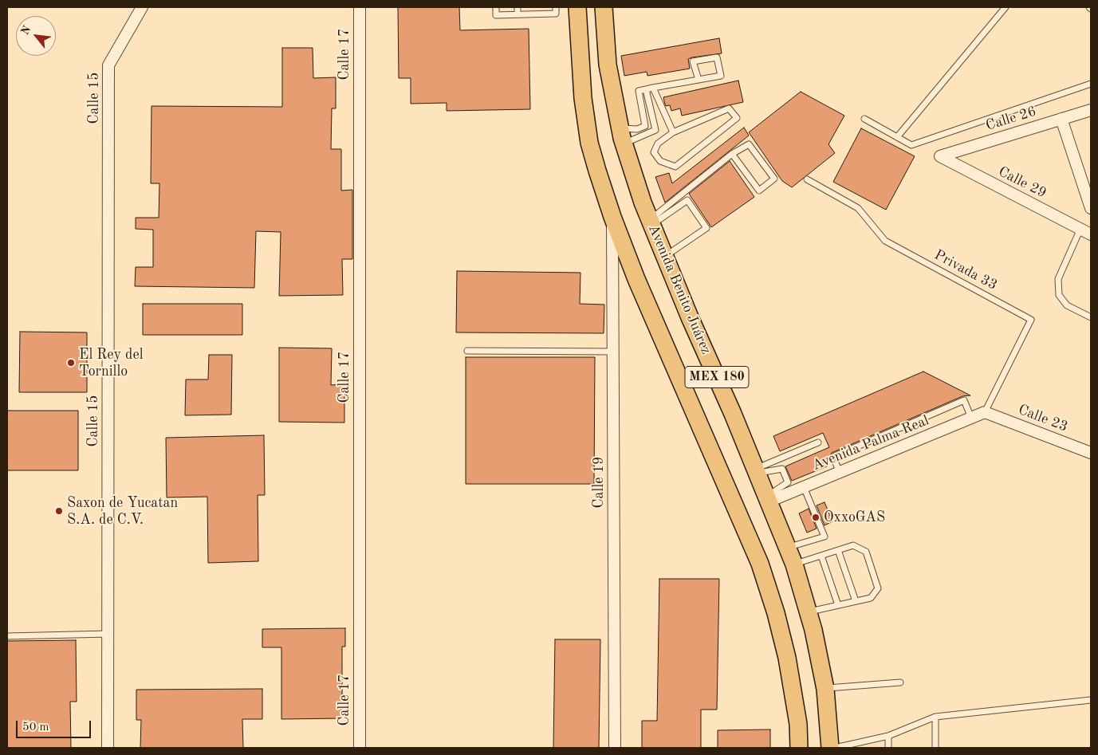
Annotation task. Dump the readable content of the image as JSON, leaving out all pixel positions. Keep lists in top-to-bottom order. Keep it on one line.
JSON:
{"streets":{"main road":["Avenida Benito Juárez","MEX 180"],"street":["Calle 17","Calle 15","Calle 26","Calle 29","Calle 23","Avenida Palma Real","Calle 19"],"lane":["Privada 33"]},"crossings":[["Calle 26","Calle 29"],["Privada 33","Calle 23"],["Privada 33","Avenida Palma Real"],["Avenida Benito Juárez","Avenida Palma Real"],["MEX 180","Calle 19"],["Calle 23","Avenida Palma Real"]],"places":["El Rey del Tornillo","Saxon de Yucatan S.A. de C.V.","OxxoGAS"],"scale_bar":"50 m","north":"top left"}
